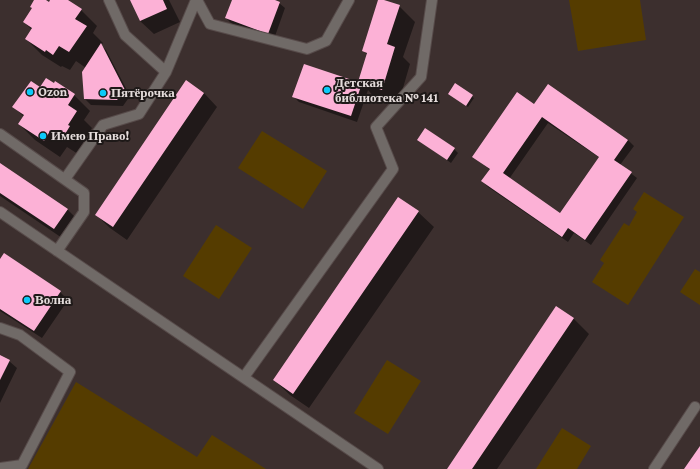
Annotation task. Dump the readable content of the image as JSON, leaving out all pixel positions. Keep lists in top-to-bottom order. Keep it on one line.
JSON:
{"places":["Детская библиотека № 141","Ozon","Пятёрочка","Имею Право!","Волна"]}
